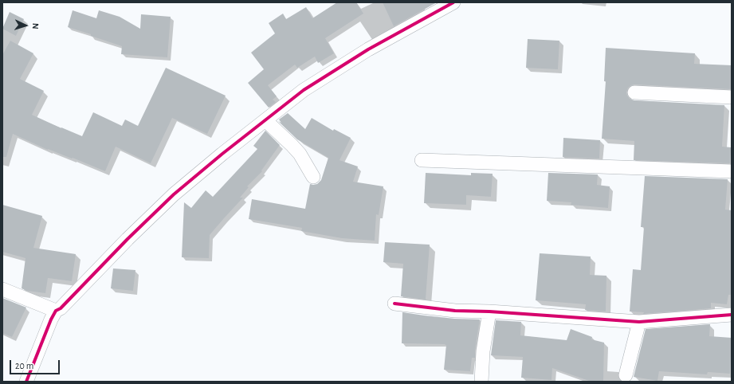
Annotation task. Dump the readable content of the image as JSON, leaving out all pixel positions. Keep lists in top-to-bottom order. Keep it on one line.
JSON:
{"scale_bar":"20 m","north":"right"}
